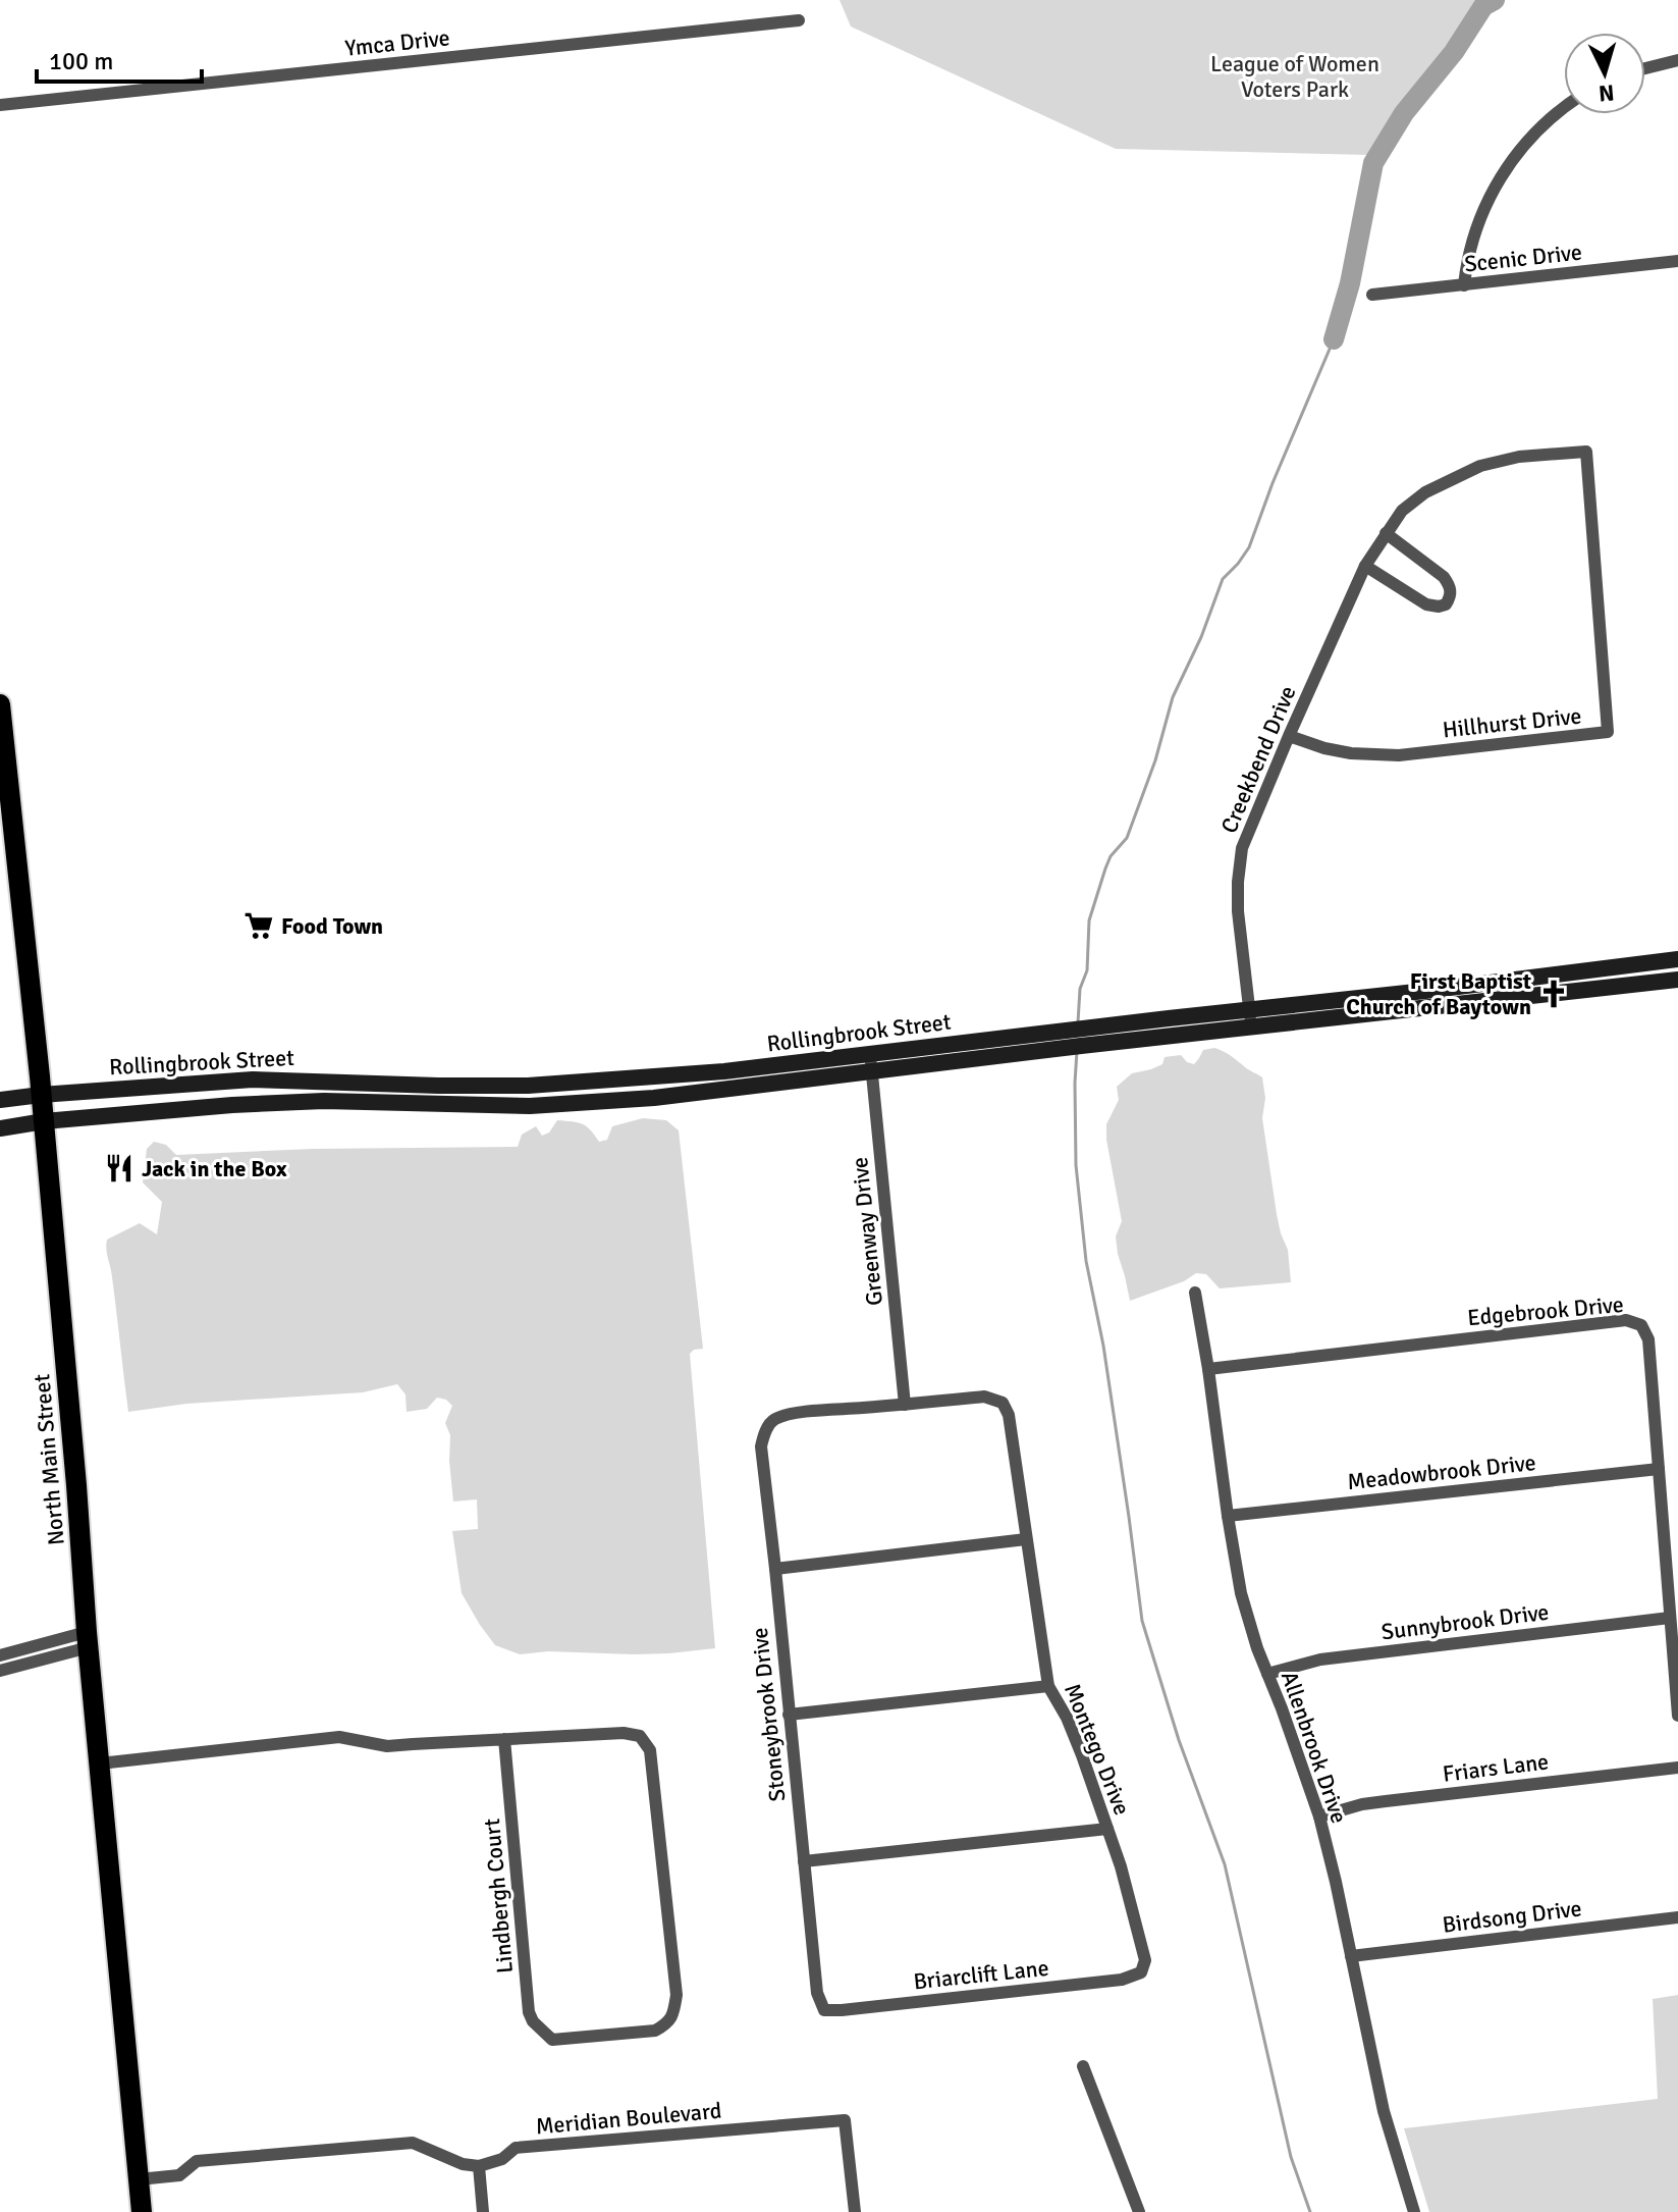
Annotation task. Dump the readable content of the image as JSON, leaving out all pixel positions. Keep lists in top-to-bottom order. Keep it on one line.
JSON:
{"streets":{"main road":["Rollingbrook Street","North Main Street"],"street":["Ymca Drive","Scenic Drive","Hillhurst Drive","Creekbend Drive","Greenway Drive","Edgebrook Drive","Meadowbrook Drive","Sunnybrook Drive","Stoneybrook Drive","Allenbrook Drive","Montego Drive","Friars Lane","Lindbergh Court","Birdsong Drive","Briarclift Lane","Meridian Boulevard"]},"crossings":[["Hillhurst Drive","Creekbend Drive"],["Creekbend Drive","Rollingbrook Street"],["Rollingbrook Street","Greenway Drive"],["Rollingbrook Street","North Main Street"],["Greenway Drive","Stoneybrook Drive"],["Greenway Drive","Montego Drive"],["Edgebrook Drive","Meadowbrook Drive"],["Edgebrook Drive","Sunnybrook Drive"],["Edgebrook Drive","Allenbrook Drive"],["Meadowbrook Drive","Allenbrook Drive"],["Sunnybrook Drive","Allenbrook Drive"],["Stoneybrook Drive","Montego Drive"],["Stoneybrook Drive","Briarclift Lane"],["Allenbrook Drive","Friars Lane"],["Allenbrook Drive","Birdsong Drive"],["Montego Drive","Briarclift Lane"]],"parks":["League of Women Voters Park"],"places":{"supermarket":["Food Town"],"church":["First Baptist Church of Baytown"],"restaurant":["Jack in the Box"]},"scale_bar":"100 m","north":"bottom"}
